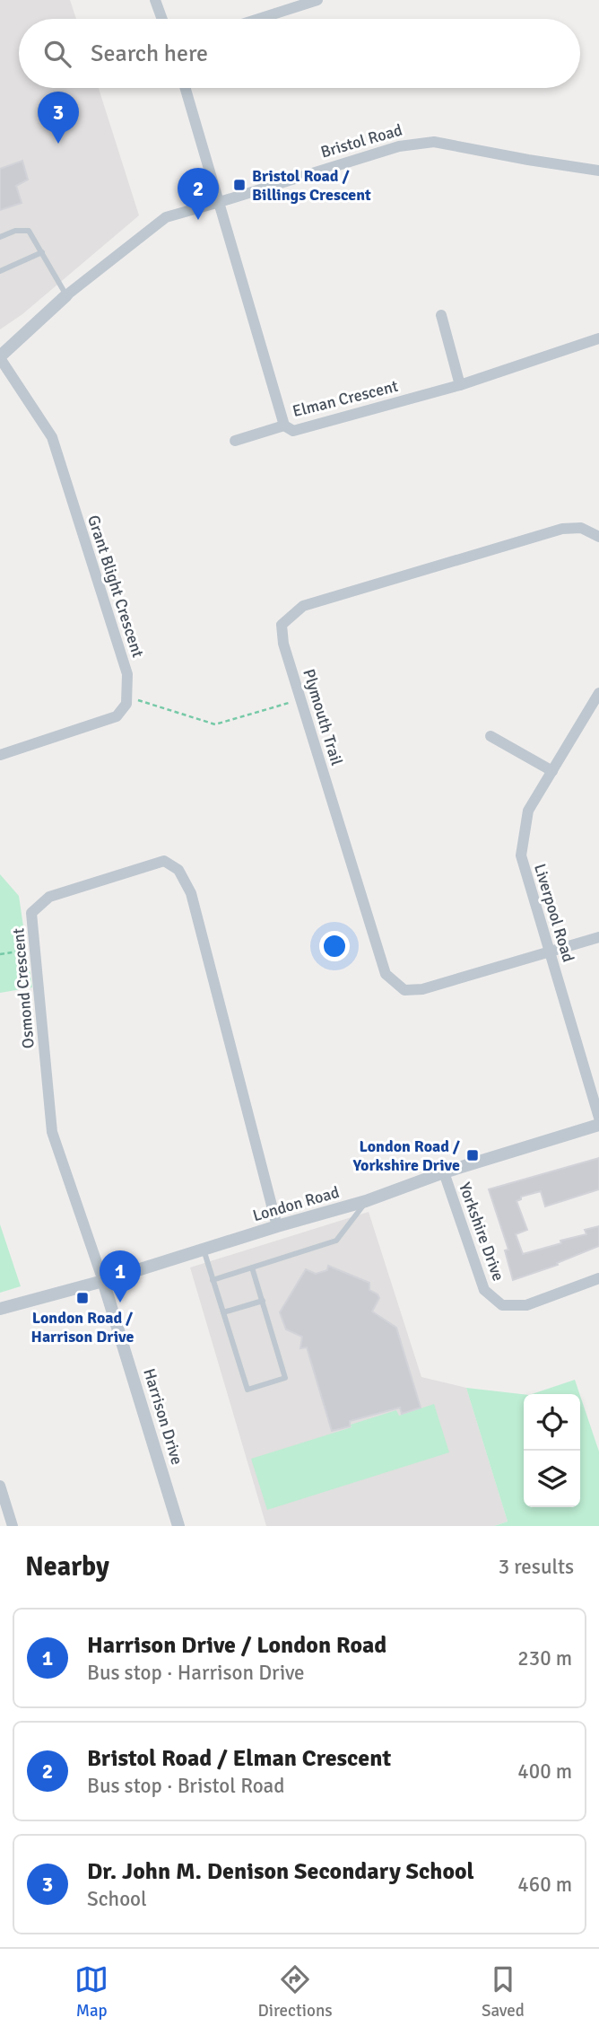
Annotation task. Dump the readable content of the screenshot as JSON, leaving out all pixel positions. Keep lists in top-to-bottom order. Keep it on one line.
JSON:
{"streets":{"street":["Bristol Road","Elman Crescent","Grant Blight Crescent","Plymouth Trail","Liverpool Road","Osmond Crescent","London Road","Yorkshire Drive","Harrison Drive"]},"crossings":[["Bristol Road","Elman Crescent"],["Bristol Road","Grant Blight Crescent"],["Plymouth Trail","Liverpool Road"],["Osmond Crescent","London Road"],["Osmond Crescent","Harrison Drive"],["London Road","Yorkshire Drive"],["London Road","Harrison Drive"]],"places":{"transit":["Bristol Road / Billings Crescent","London Road / Yorkshire Drive","London Road / Harrison Drive"]},"page":{"search":"Search here","pins":["3","2","1"],"heading":["Nearby","3 results"],"list":[{"mark":"1","name":"Harrison Drive / London Road","note":"Bus stop · Harrison Drive","value":"230 m"},{"mark":"2","name":"Bristol Road / Elman Crescent","note":"Bus stop · Bristol Road","value":"400 m"},{"mark":"3","name":"Dr. John M. Denison Secondary School","note":"School","value":"460 m"}],"nav":["Map","Directions","Saved"]}}
